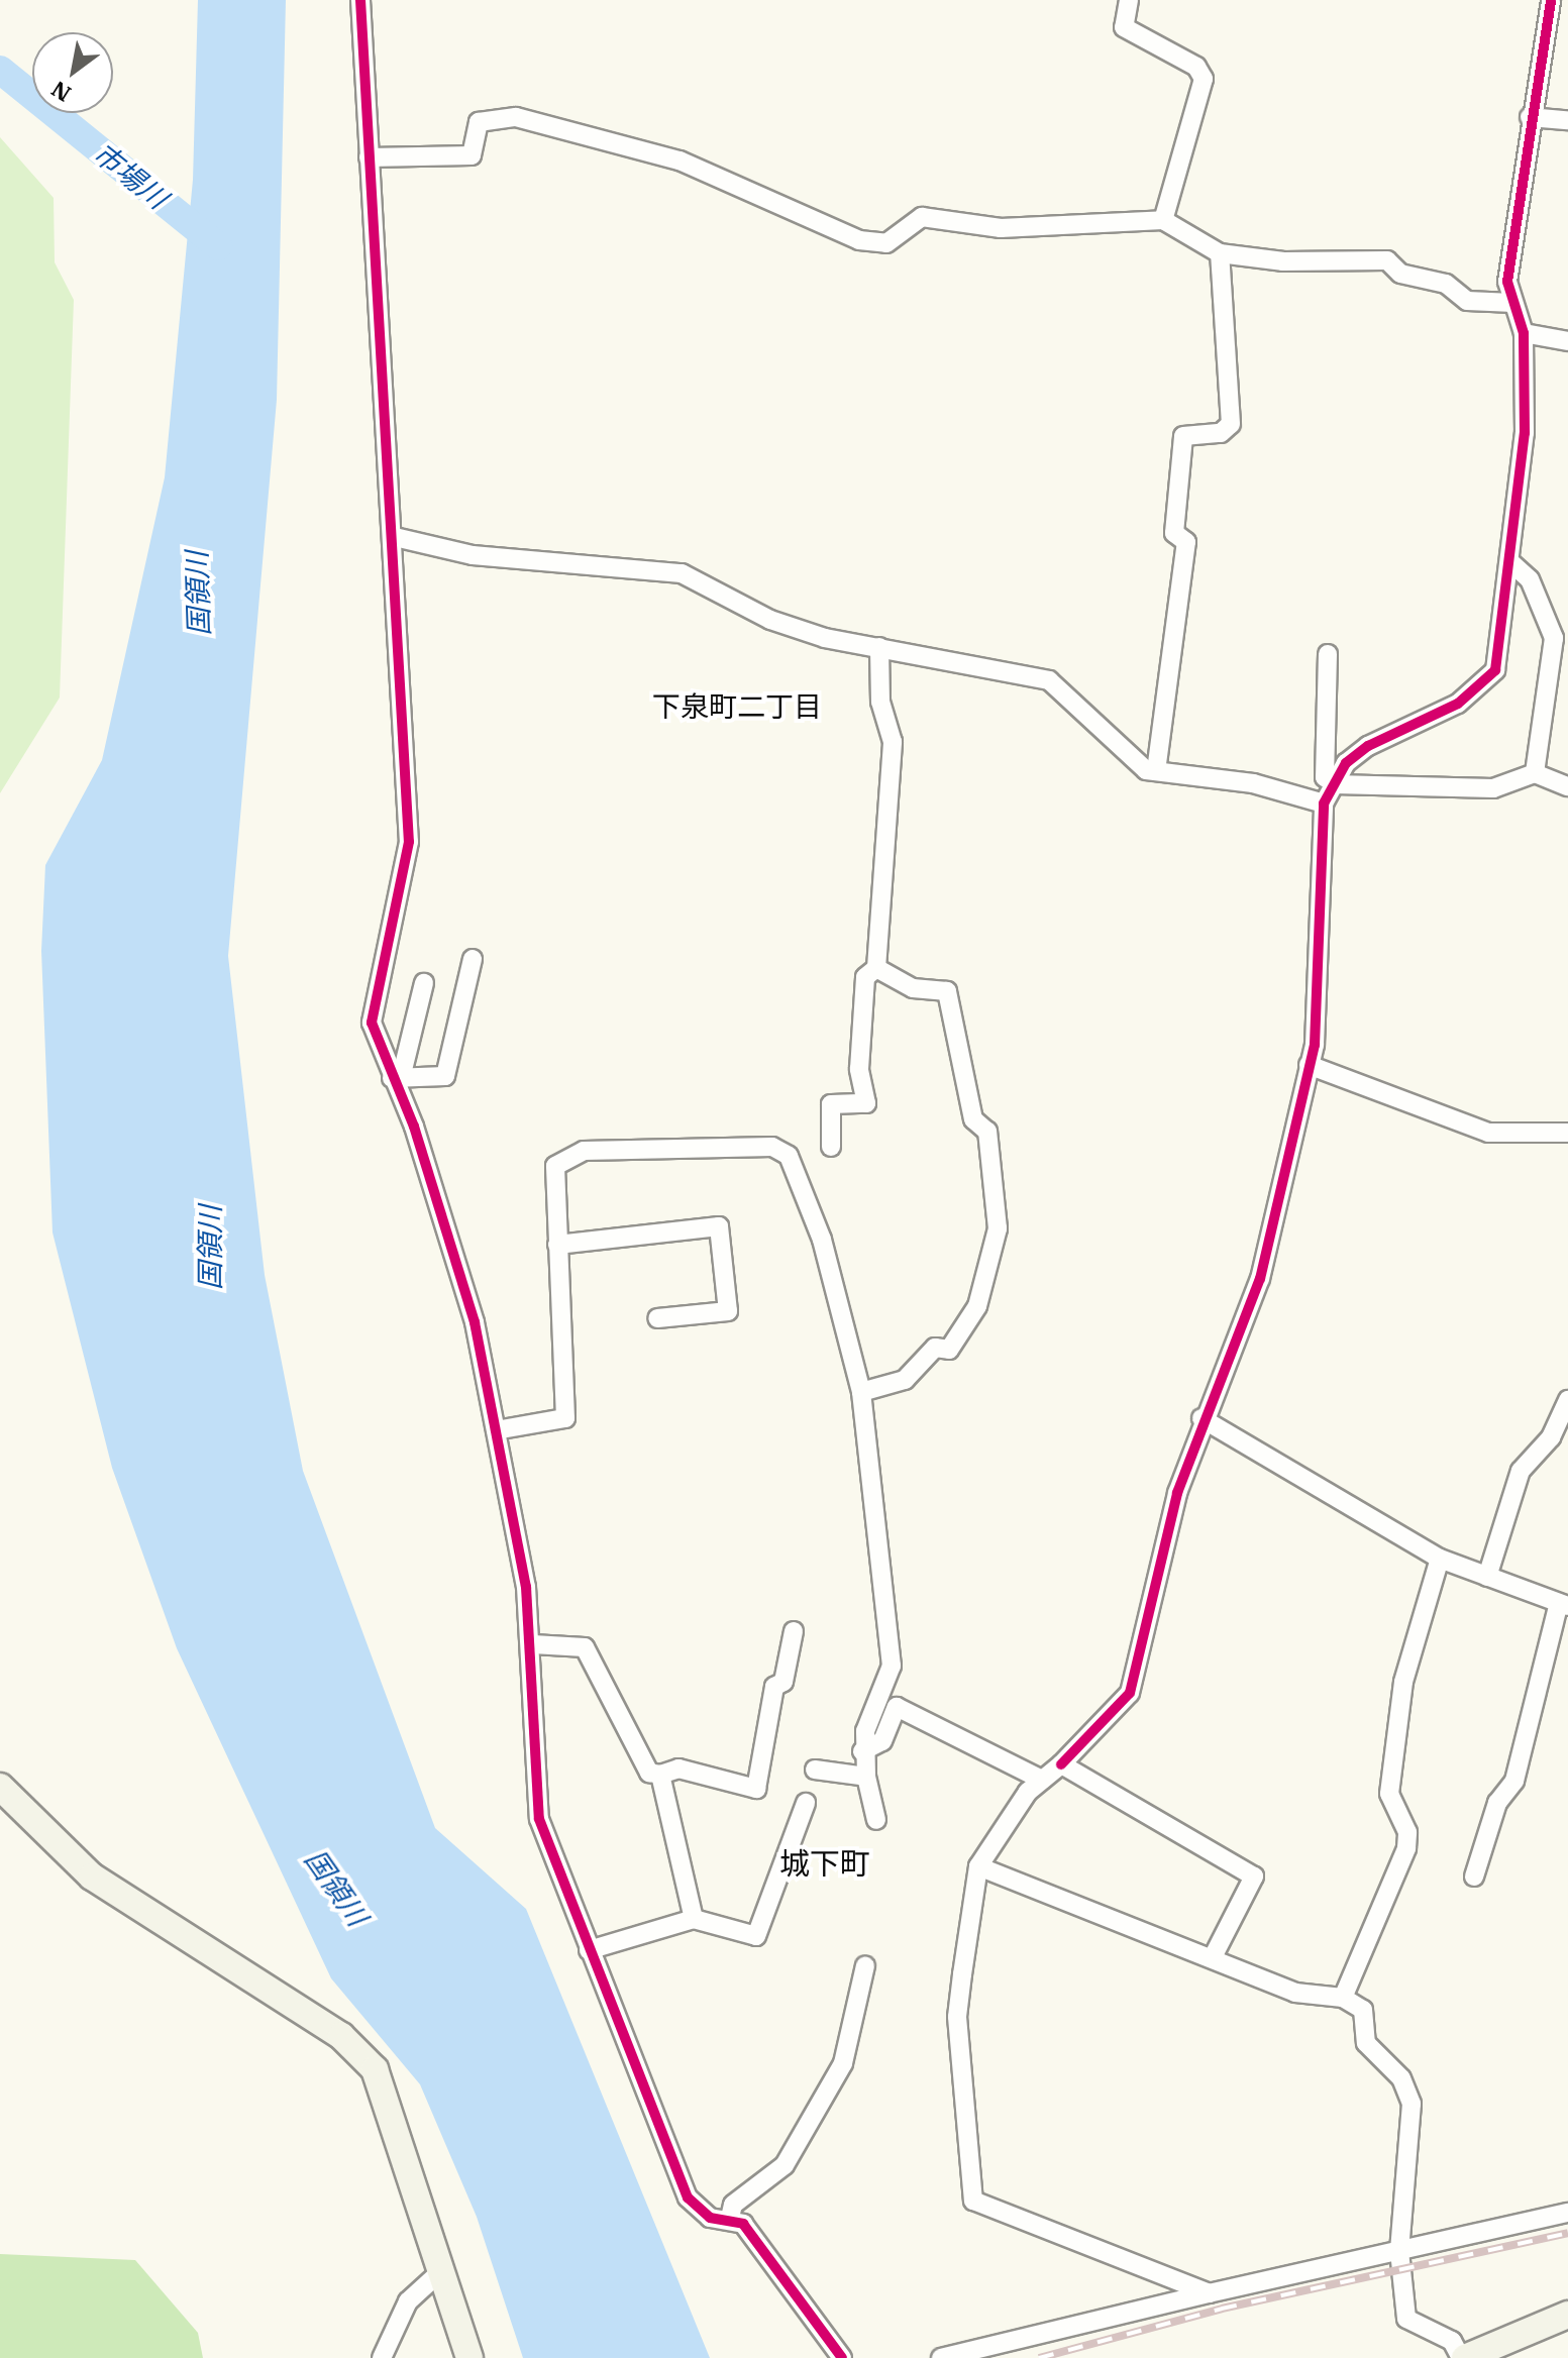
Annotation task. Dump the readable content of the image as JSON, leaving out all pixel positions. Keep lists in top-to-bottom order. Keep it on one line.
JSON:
{"districts":["下泉町二丁目","城下町"],"water":["市場川","国領川"],"north":"bottom left"}
